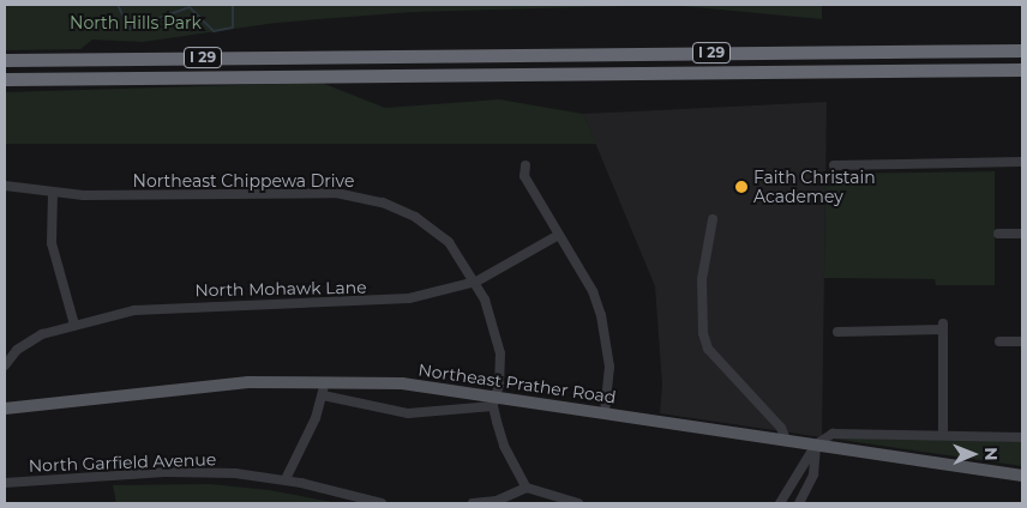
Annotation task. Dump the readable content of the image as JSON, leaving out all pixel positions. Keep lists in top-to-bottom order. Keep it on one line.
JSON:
{"streets":{"highway":["I 29"],"main road":["Northeast Prather Road"],"street":["Northeast Chippewa Drive","North Mohawk Lane","North Garfield Avenue"]},"crossings":[["Northeast Chippewa Drive","North Mohawk Lane"],["Northeast Chippewa Drive","Northeast Prather Road"]],"parks":["North Hills Park"],"places":["Faith Christain Academey"],"north":"right"}
